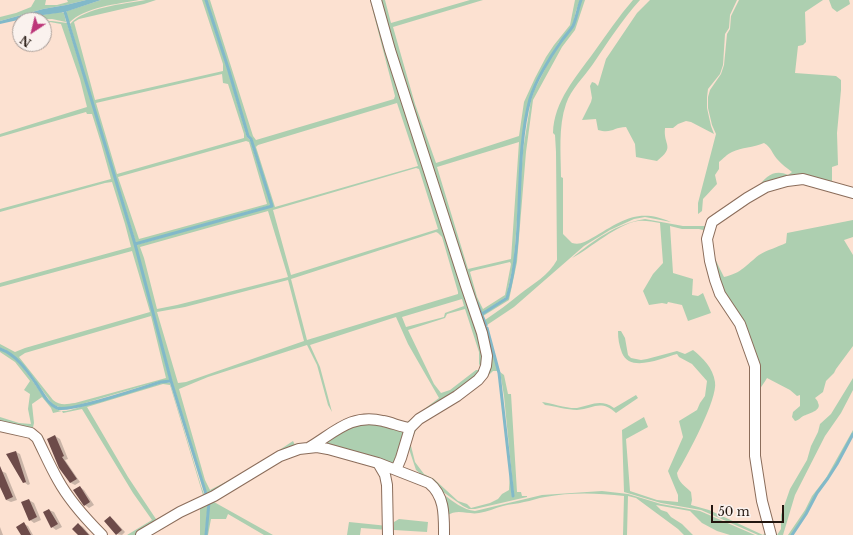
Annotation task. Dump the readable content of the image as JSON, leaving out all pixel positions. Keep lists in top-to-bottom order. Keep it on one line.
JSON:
{"scale_bar":"50 m","north":"bottom left"}
